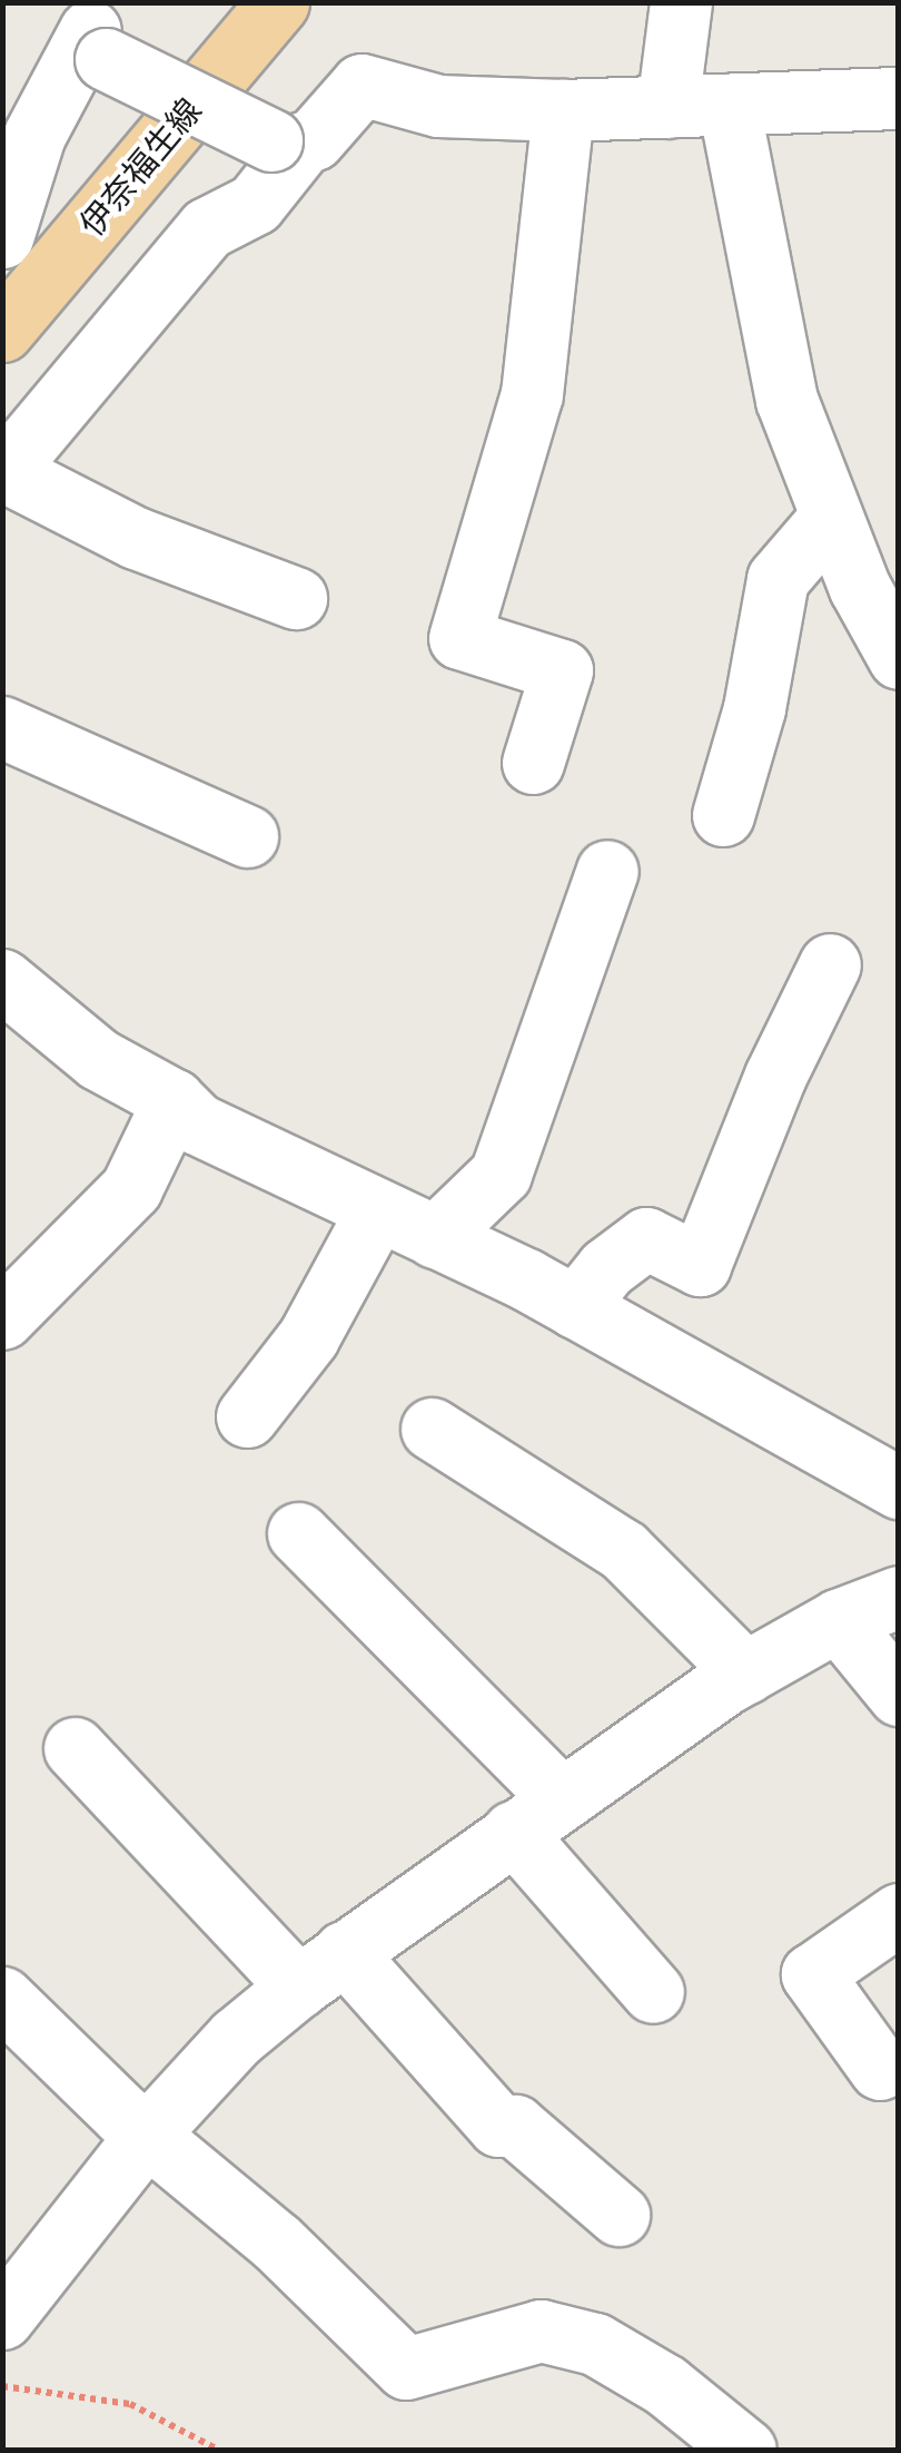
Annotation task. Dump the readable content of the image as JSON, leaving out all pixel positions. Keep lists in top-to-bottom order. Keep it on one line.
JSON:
{"streets":{"main road":["伊奈福生線"]}}
